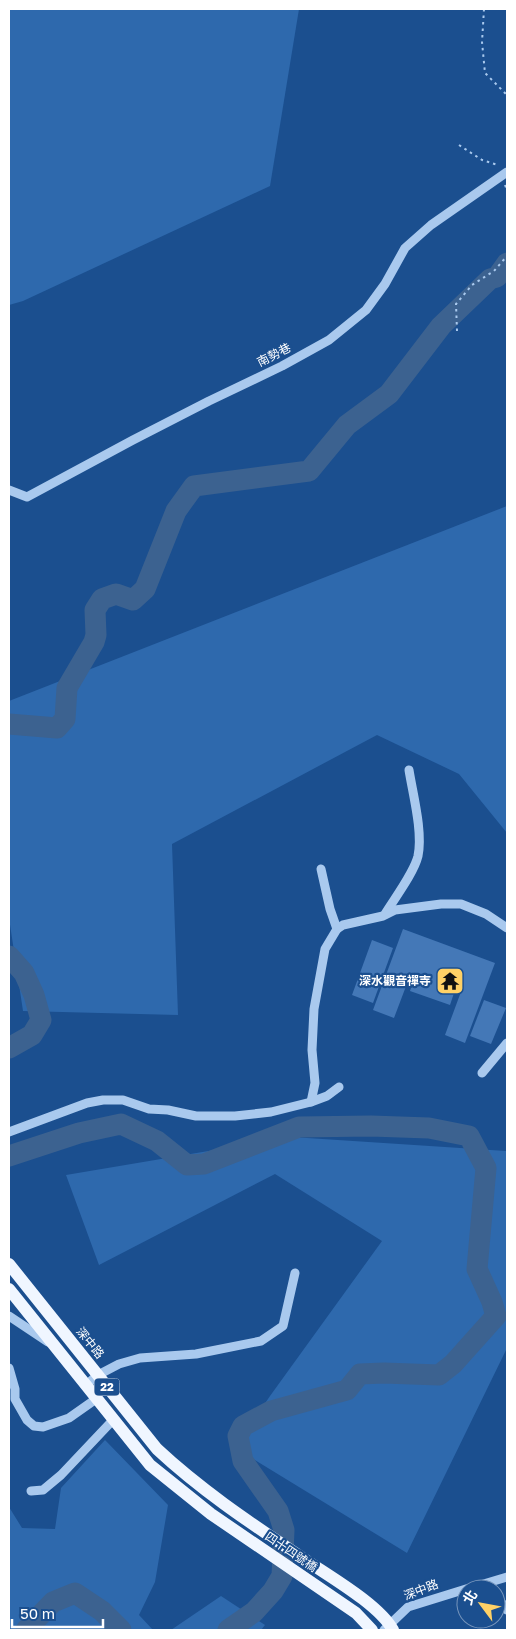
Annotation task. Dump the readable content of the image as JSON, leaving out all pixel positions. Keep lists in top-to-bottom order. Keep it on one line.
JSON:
{"streets":{"main road":["深中路","22","四十四號橋"],"lane":["南勢巷"]},"crossings":[["深中路","四十四號橋"],["22","四十四號橋"]],"places":{"temple":["深水觀音禪寺"]},"scale_bar":"50 m","north":"top left"}
